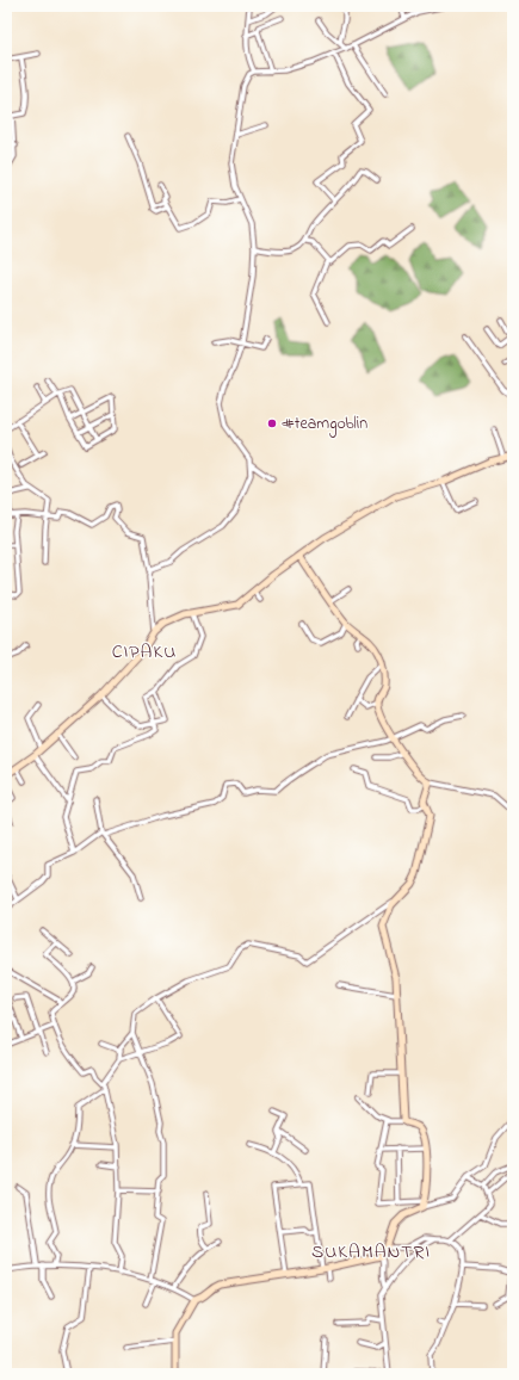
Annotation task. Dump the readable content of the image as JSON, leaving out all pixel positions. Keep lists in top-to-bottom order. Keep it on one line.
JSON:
{"districts":["CIPAKU","SUKAMANTRI"],"places":["#teamgoblin"]}
